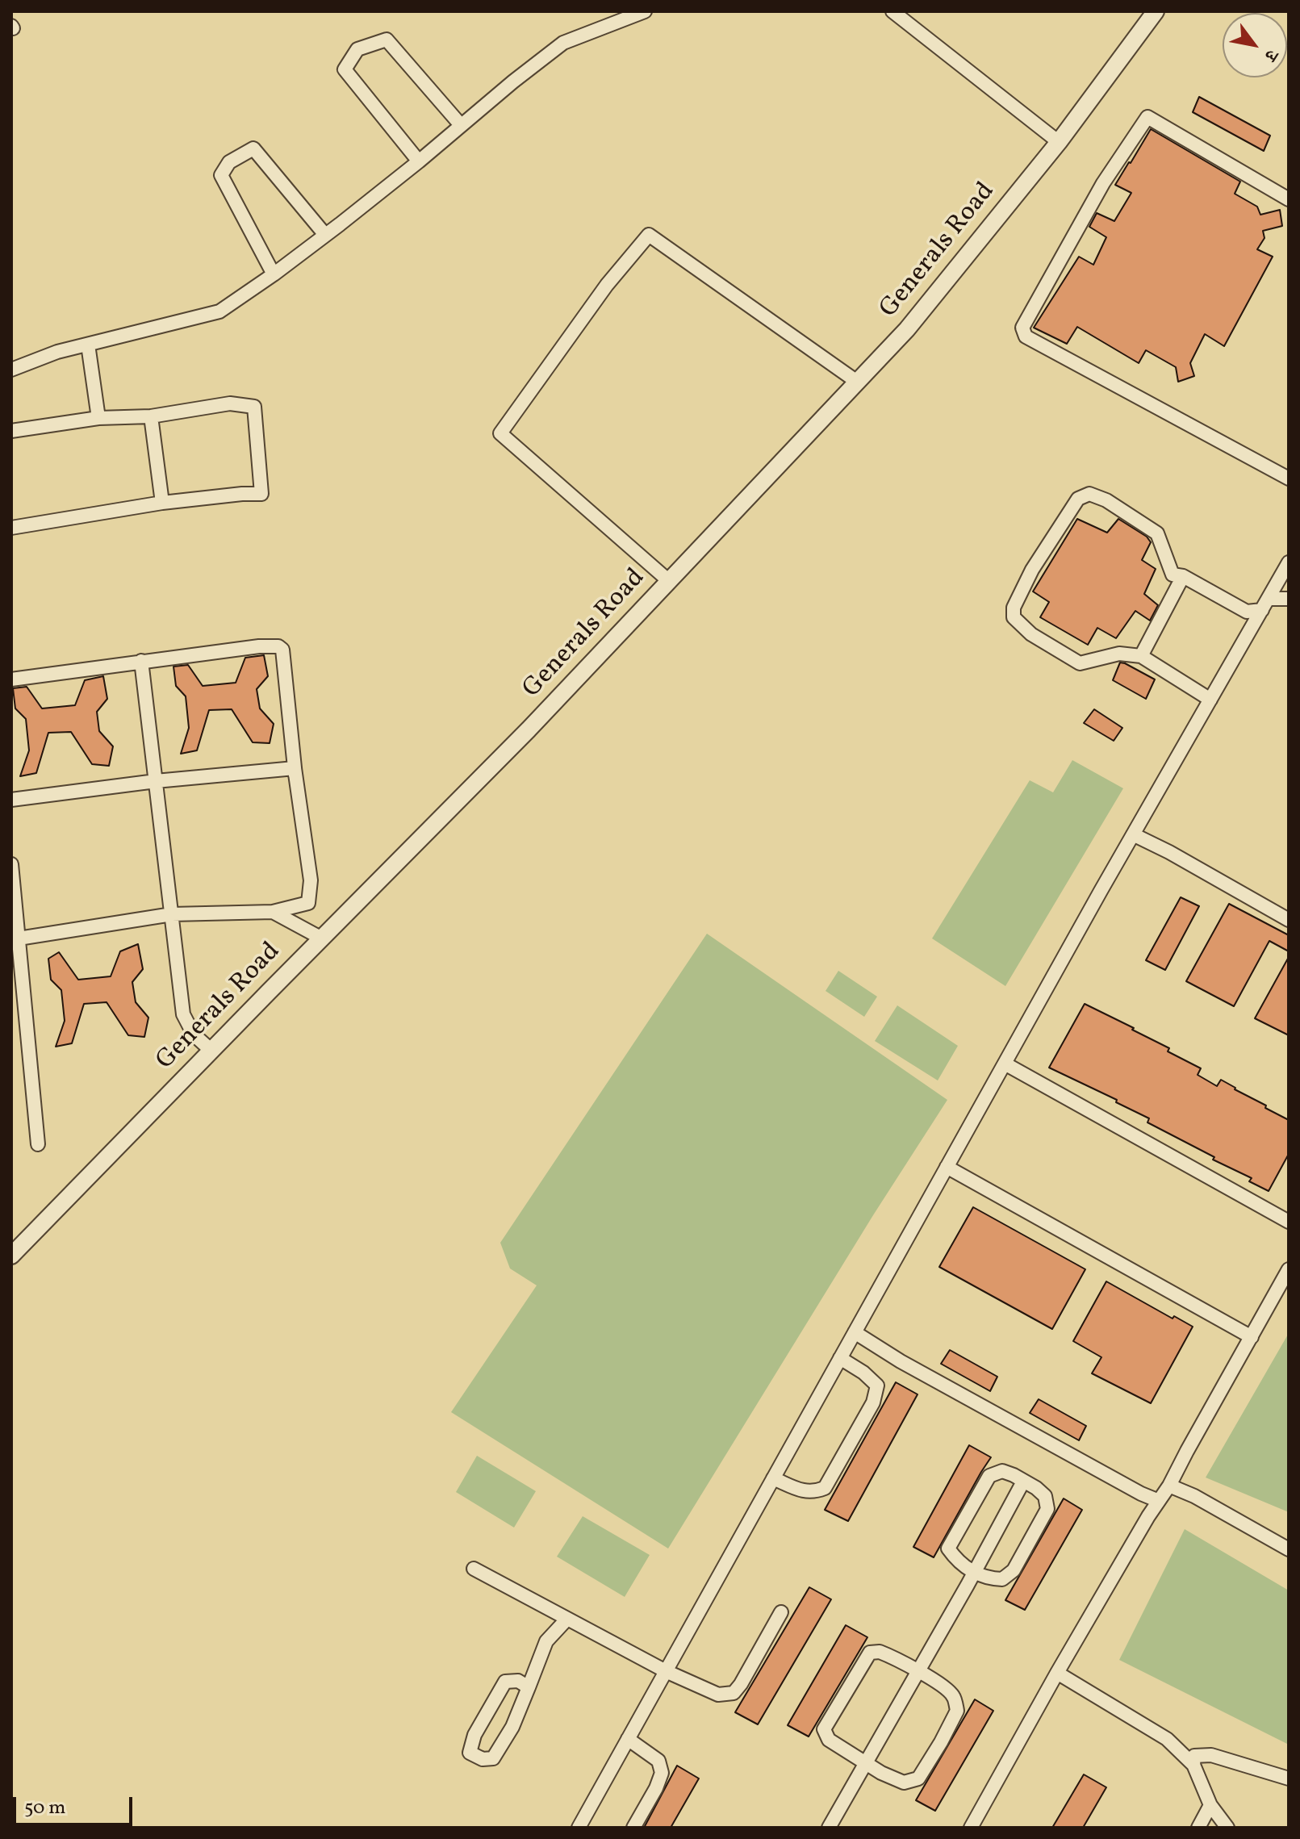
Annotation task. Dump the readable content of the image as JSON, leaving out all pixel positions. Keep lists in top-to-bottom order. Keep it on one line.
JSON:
{"streets":{"street":["Generals Road"]},"scale_bar":"50 m","north":"bottom right"}
